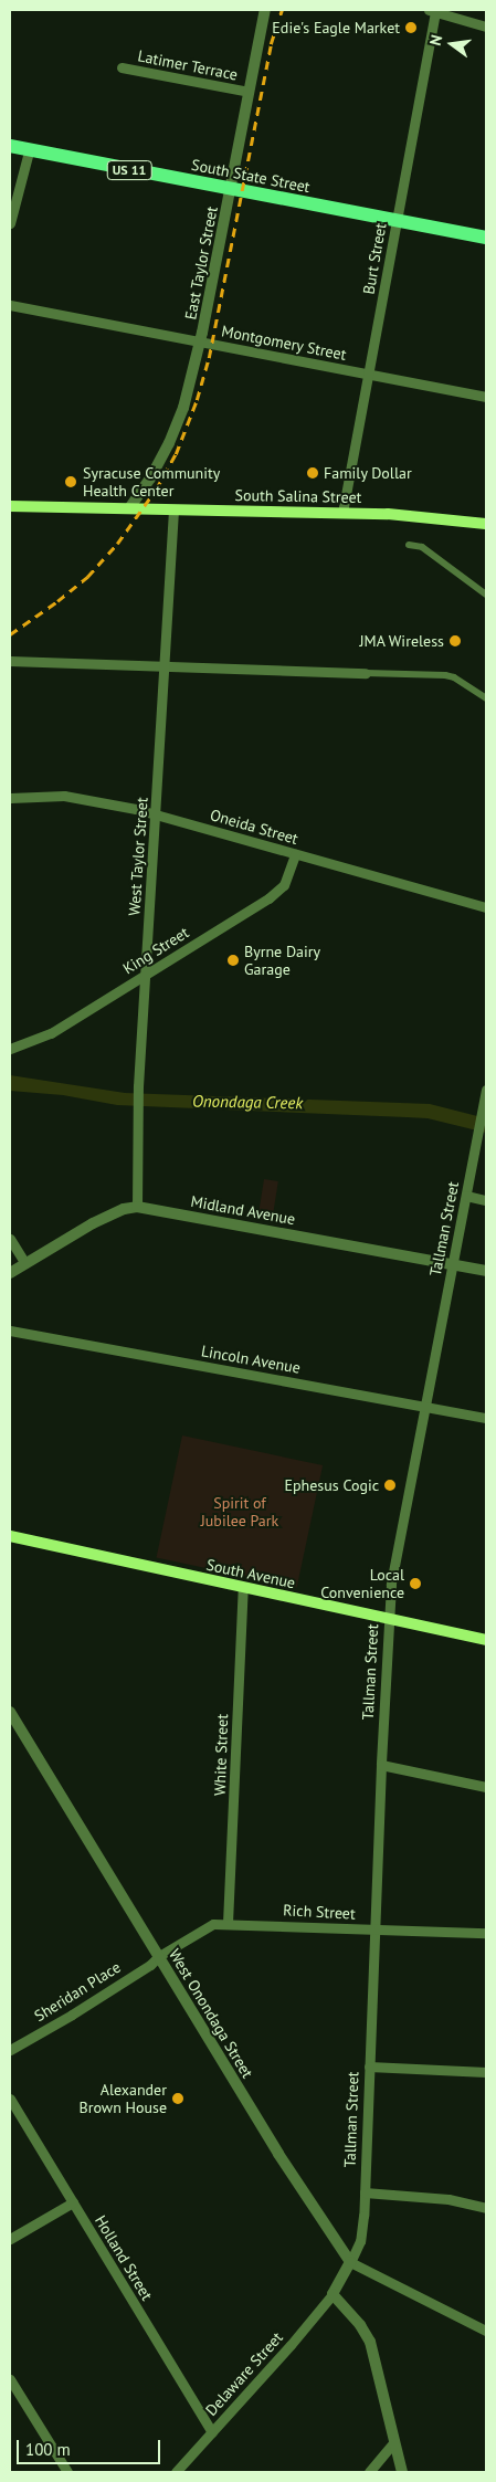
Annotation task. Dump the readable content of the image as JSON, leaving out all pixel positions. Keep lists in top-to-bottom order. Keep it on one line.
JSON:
{"streets":{"main road":["US 11","South State Street","South Salina Street","South Avenue"],"street":["Latimer Terrace","Burt Street","East Taylor Street","Montgomery Street","Oneida Street","West Taylor Street","King Street","Midland Avenue","Tallman Street","Lincoln Avenue","White Street","Rich Street","Sheridan Place","West Onondaga Street","Holland Street","Delaware Street"]},"crossings":[["Latimer Terrace","East Taylor Street"],["South State Street","Burt Street"],["South State Street","East Taylor Street"],["Burt Street","Montgomery Street"],["Burt Street","South Salina Street"],["East Taylor Street","Montgomery Street"],["East Taylor Street","South Salina Street"],["South Salina Street","West Taylor Street"],["Oneida Street","West Taylor Street"],["Oneida Street","King Street"],["West Taylor Street","King Street"],["West Taylor Street","Midland Avenue"],["Midland Avenue","Tallman Street"],["Tallman Street","Lincoln Avenue"],["Tallman Street","South Avenue"],["Tallman Street","Rich Street"],["Tallman Street","West Onondaga Street"],["South Avenue","White Street"],["White Street","Rich Street"],["Rich Street","Sheridan Place"],["Rich Street","West Onondaga Street"],["Sheridan Place","West Onondaga Street"],["Holland Street","Delaware Street"]],"water":["Onondaga Creek"],"parks":["Spirit of Jubilee Park"],"places":["Edie's Eagle Market","Family Dollar","Syracuse Community Health Center","JMA Wireless","Byrne Dairy Garage","Ephesus Cogic","Local Convenience","Alexander Brown House"],"scale_bar":"100 m","north":"left"}
